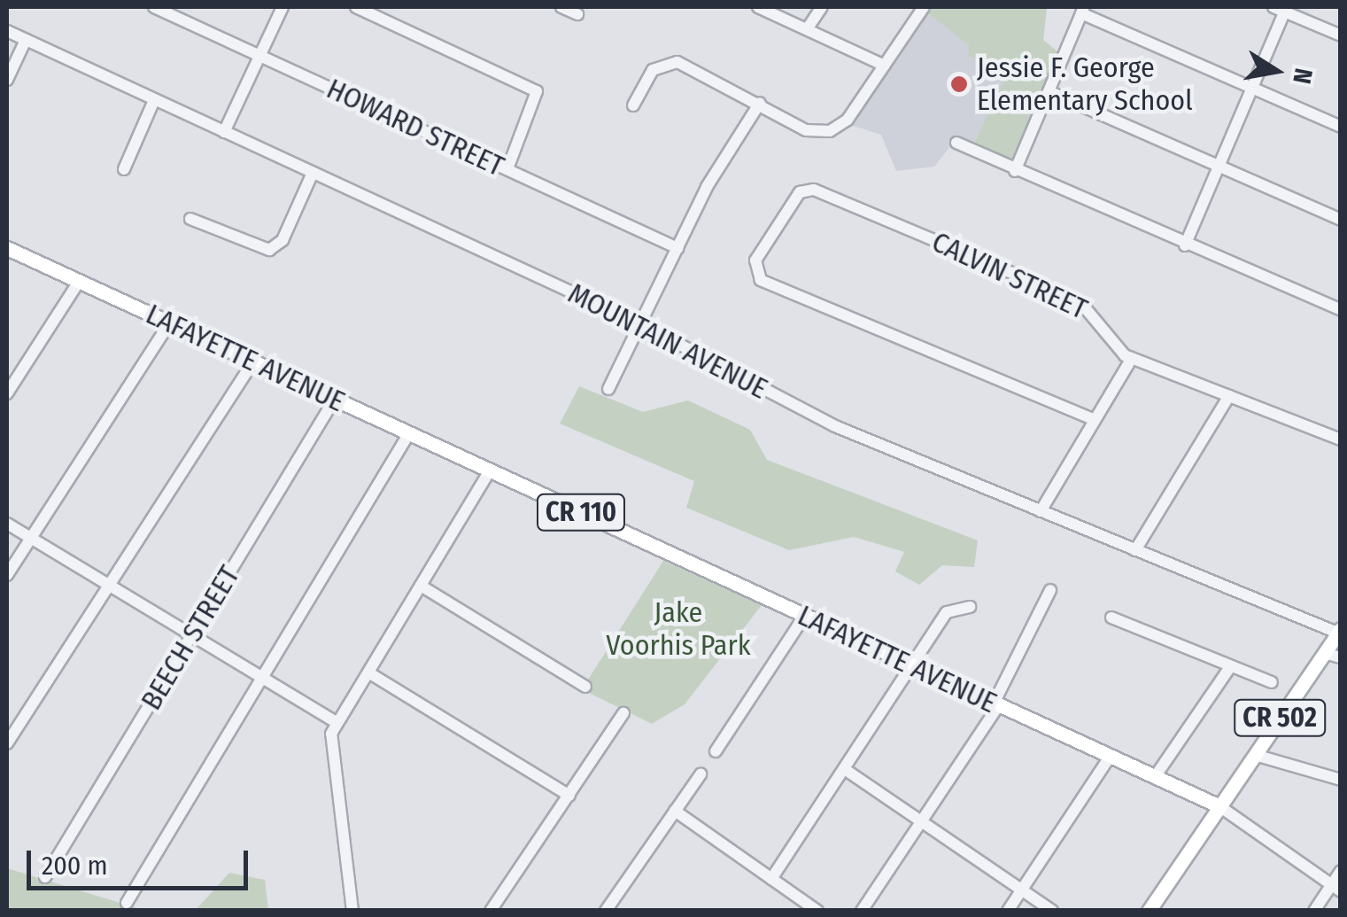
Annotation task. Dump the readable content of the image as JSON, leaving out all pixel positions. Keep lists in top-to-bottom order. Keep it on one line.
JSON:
{"streets":{"main road":["LAFAYETTE AVENUE","CR 110","CR 502"],"street":["HOWARD STREET","CALVIN STREET","MOUNTAIN AVENUE","BEECH STREET"]},"crossings":[["MOUNTAIN AVENUE","CR 502"],["LAFAYETTE AVENUE","BEECH STREET"],["LAFAYETTE AVENUE","CR 502"]],"parks":["Jake Voorhis Park"],"places":["Jessie F. George Elementary School"],"scale_bar":"200 m","north":"right"}
